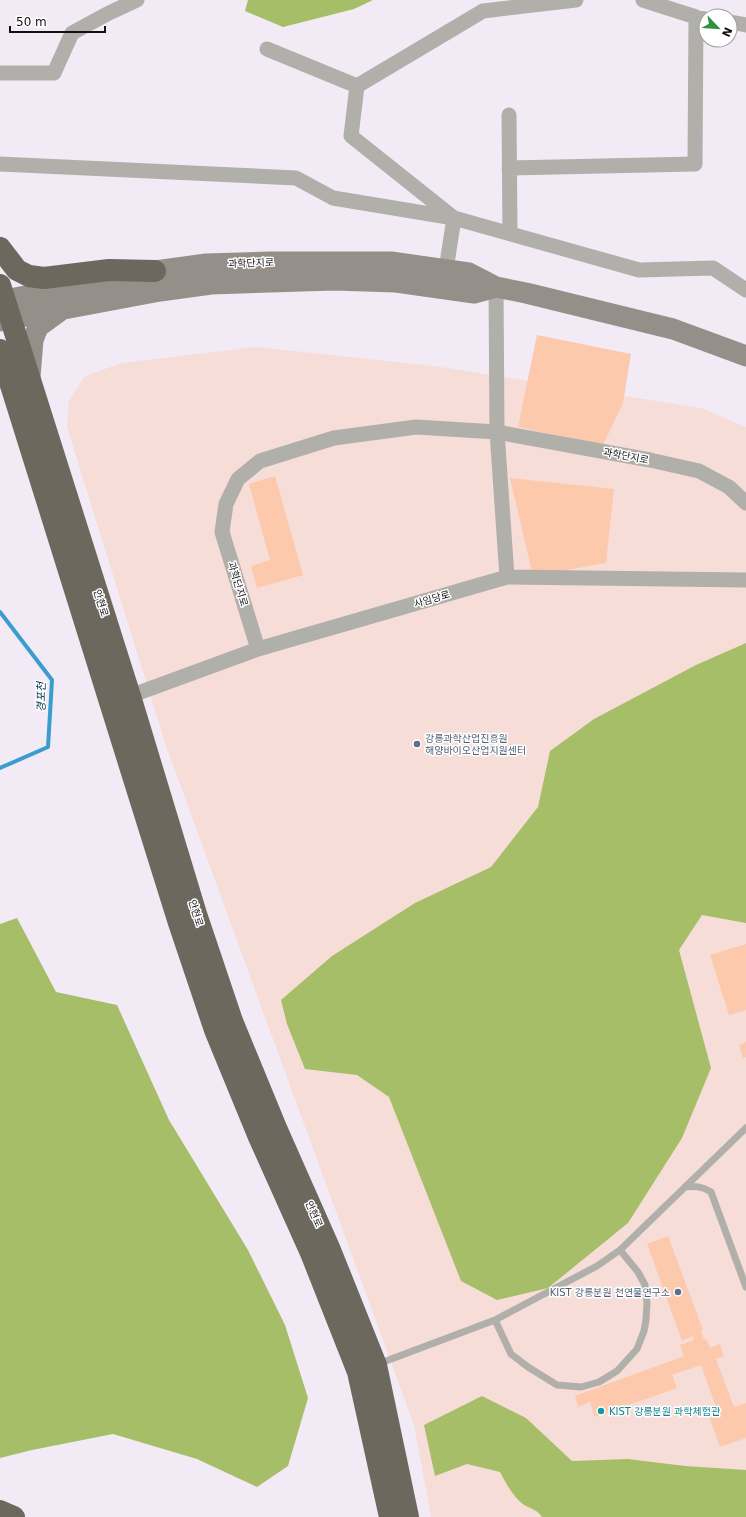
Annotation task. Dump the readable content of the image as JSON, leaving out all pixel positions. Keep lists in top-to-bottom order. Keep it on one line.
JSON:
{"streets":{"highway":["안현로"],"street":["과학단지로","사임당로"]},"crossings":[["과학단지로","사임당로"],["과학단지로","안현로"],["사임당로","안현로"]],"water":["경포천"],"places":["강릉과학산업진흥원 해양바이오산업지원센터","KIST 강릉분원 천연물연구소","KIST 강릉분원 과학체험관"],"scale_bar":"50 m","north":"bottom right"}
